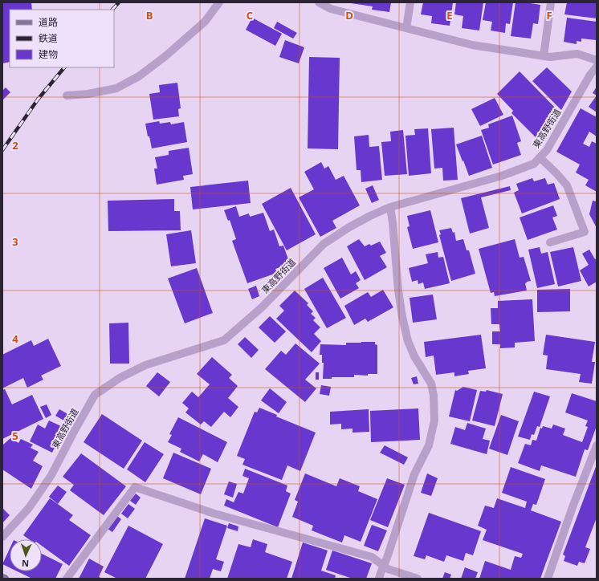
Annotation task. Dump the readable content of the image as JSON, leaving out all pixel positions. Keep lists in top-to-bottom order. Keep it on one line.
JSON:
{"streets":{"street":["東高野街道"]},"legend":["道路","鉄道","建物"],"north":"bottom","grid":{"columns":["B","C","D","E","F"],"rows":["2","3","4","5"]}}
